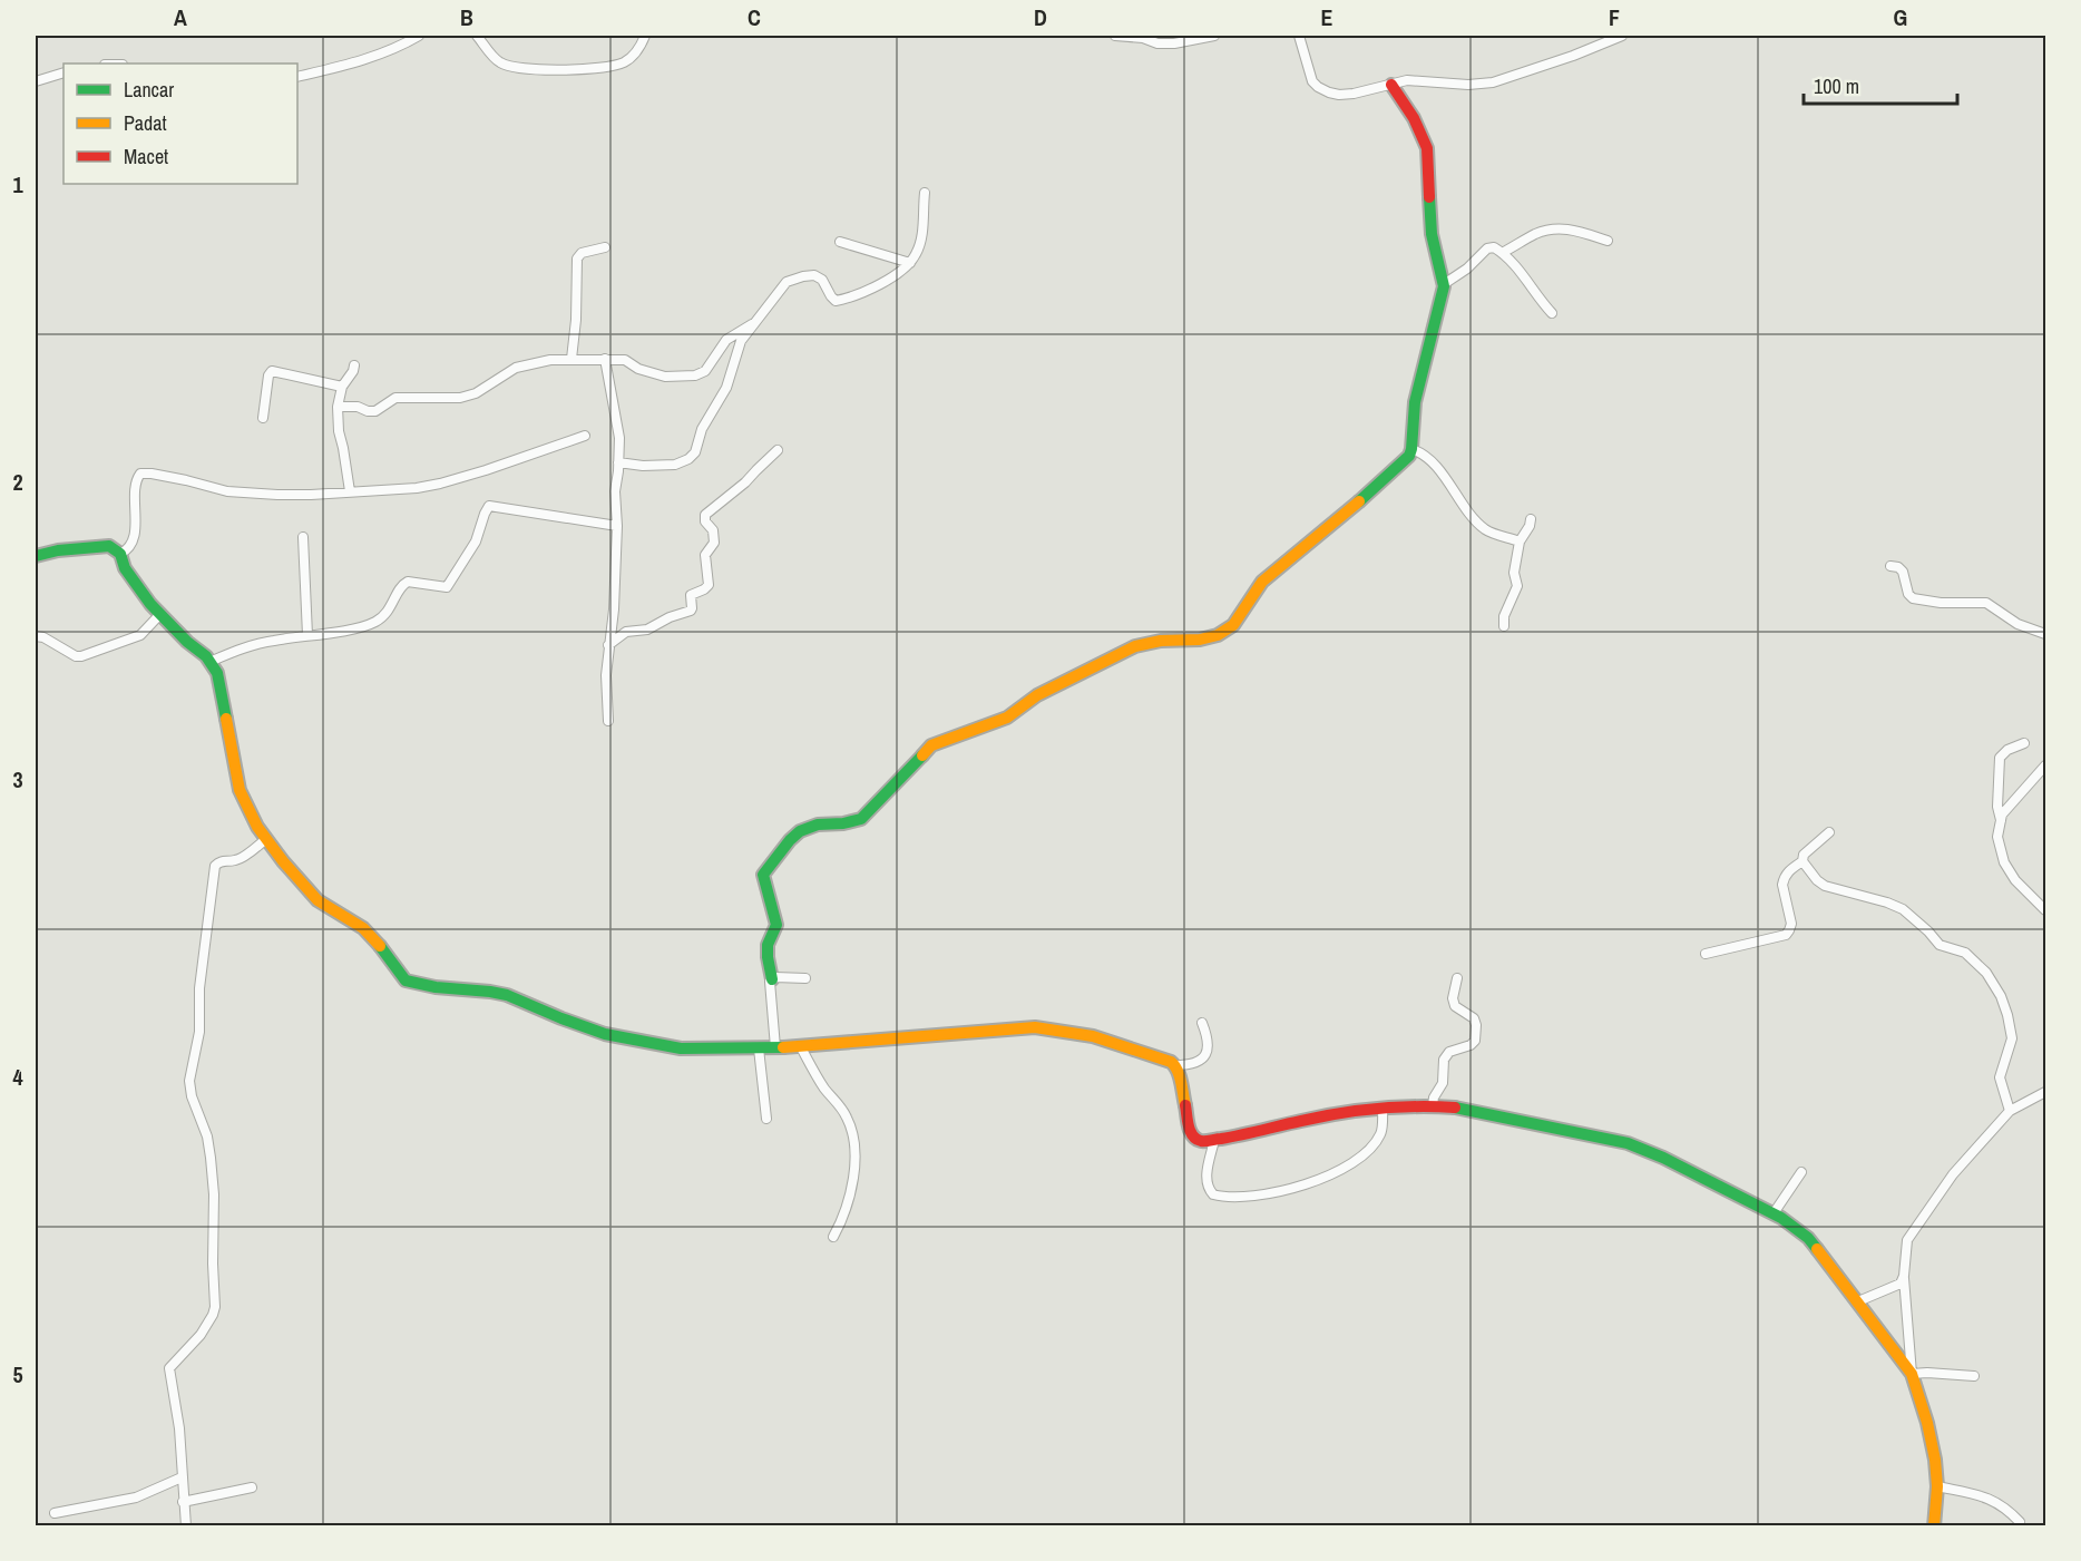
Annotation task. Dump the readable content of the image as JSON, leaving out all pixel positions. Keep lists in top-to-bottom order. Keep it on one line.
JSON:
{"legend":["Lancar","Padat","Macet"],"scale_bar":"100 m","grid":{"columns":["A","B","C","D","E","F","G"],"rows":["1","2","3","4","5"]}}
